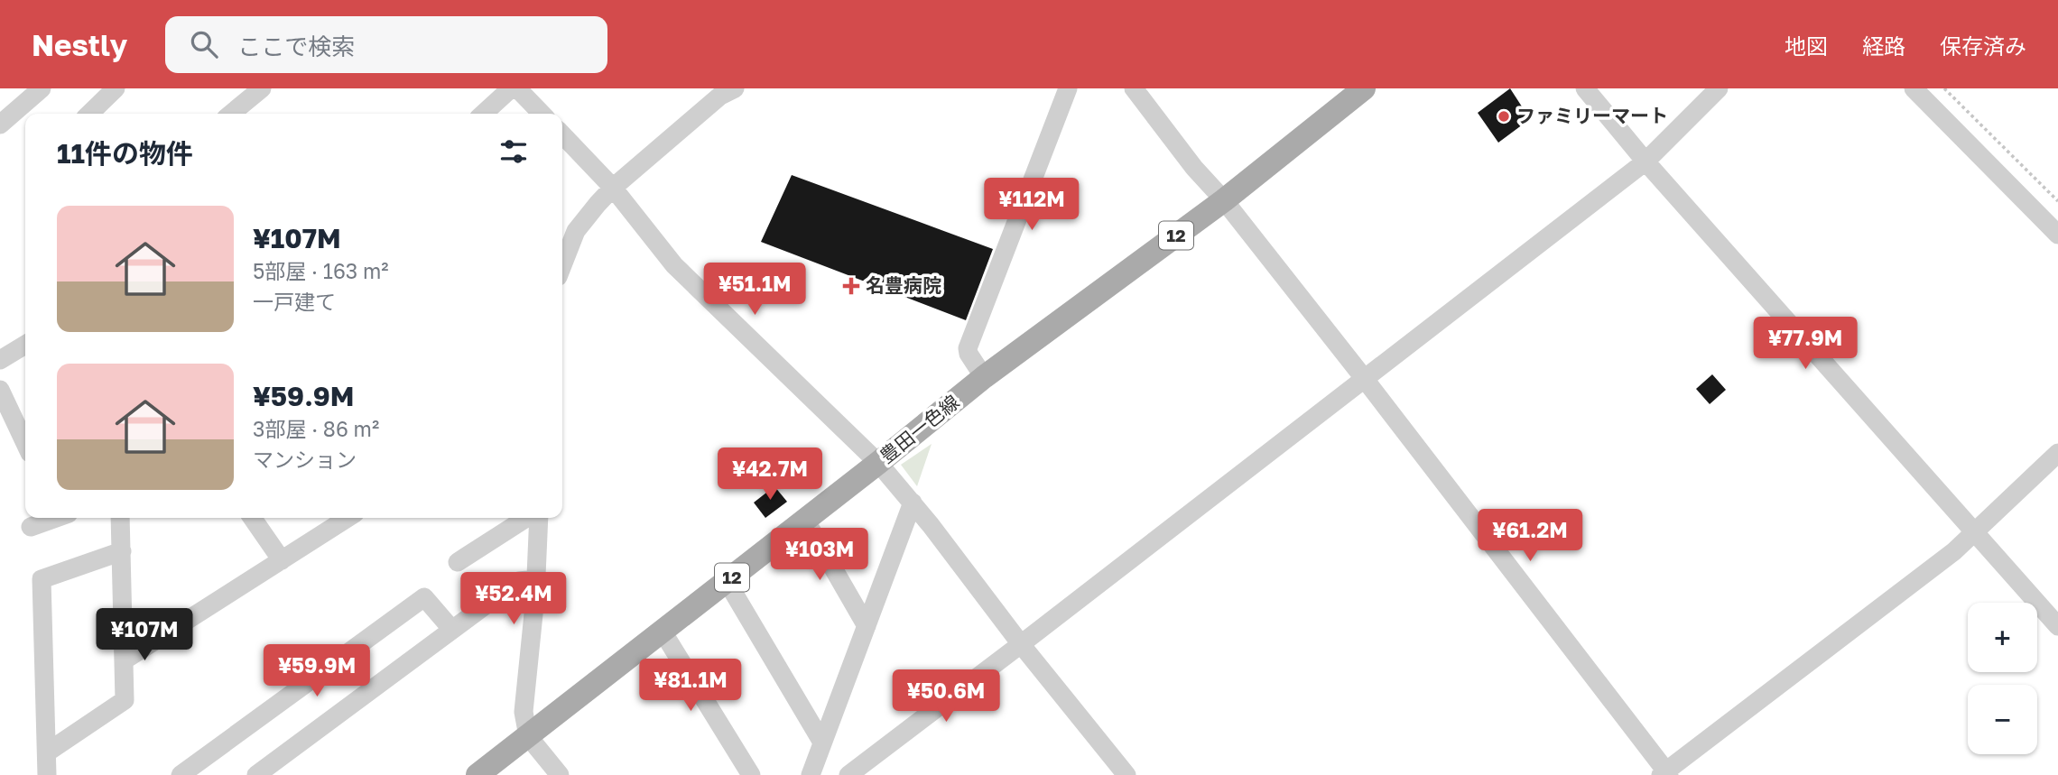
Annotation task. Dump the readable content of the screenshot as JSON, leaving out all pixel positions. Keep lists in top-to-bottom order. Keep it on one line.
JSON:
{"streets":{"main road":["12","豊田一色線"]},"places":{"other":["ファミリーマート"],"health":["名豊病院"]},"page":{"header":"Nestly","search":"ここで検索","nav":["地図","経路","保存済み"],"heading":"11件の物件","price":["¥112M","¥51.1M","¥77.9M","¥42.7M","¥61.2M","¥103M","¥52.4M","¥107M","¥59.9M","¥81.1M","¥50.6M"],"list":[{"name":"¥107M","note":"5部屋 · 163 m² · 一戸建て"},{"name":"¥59.9M","note":"3部屋 · 86 m² · マンション"}],"map_buttons":["+","−"]}}
